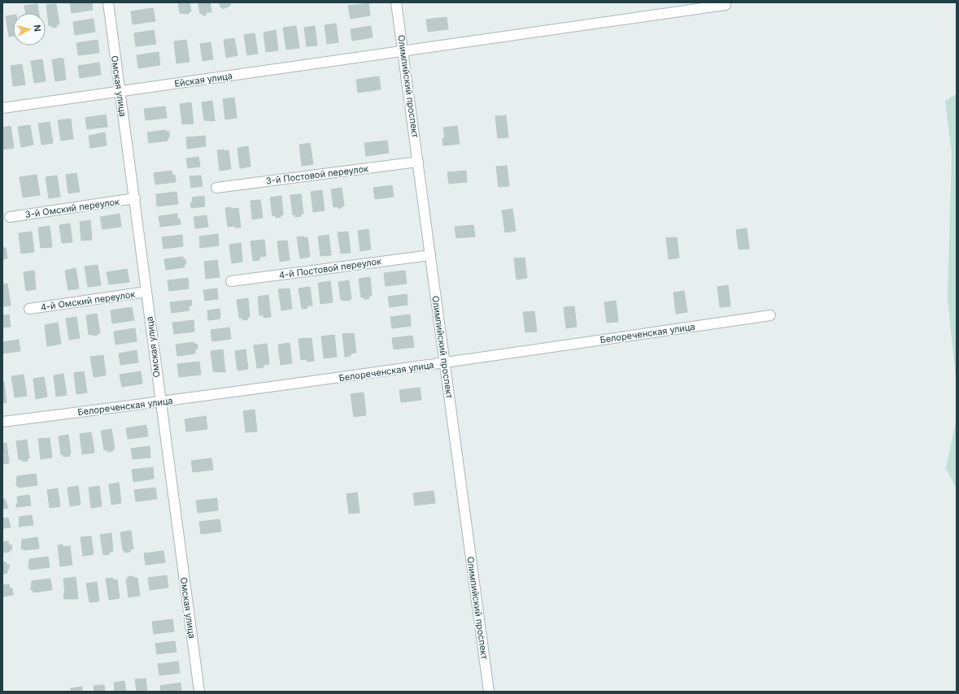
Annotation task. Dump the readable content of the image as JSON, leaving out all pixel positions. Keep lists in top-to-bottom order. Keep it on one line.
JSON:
{"streets":{"street":["Ейская улица","Омская улица","Олимпийский проспект","3-й Постовой переулок","3-й Омский переулок","4-й Постовой переулок","4-й Омский переулок","Белореченская улица"]},"crossings":[["Ейская улица","Омская улица"],["Ейская улица","Олимпийский проспект"],["Омская улица","3-й Омский переулок"],["Омская улица","4-й Омский переулок"],["Омская улица","Белореченская улица"],["Олимпийский проспект","3-й Постовой переулок"],["Олимпийский проспект","4-й Постовой переулок"],["Олимпийский проспект","Белореченская улица"]],"north":"right"}
